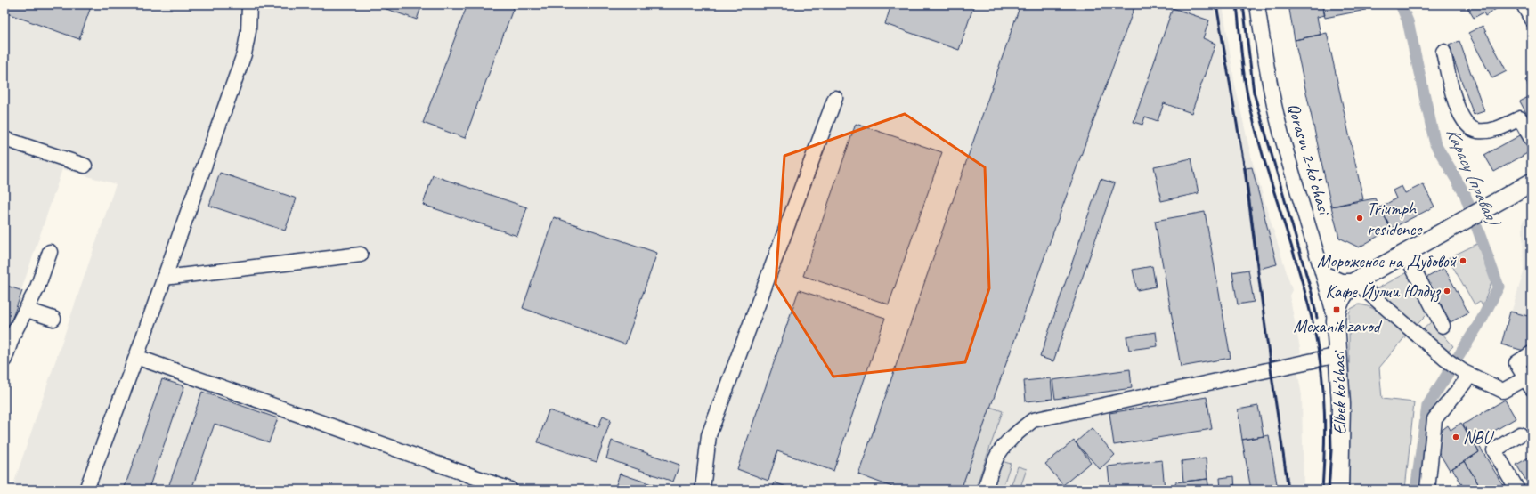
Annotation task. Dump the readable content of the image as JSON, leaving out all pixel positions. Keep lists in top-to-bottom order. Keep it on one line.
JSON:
{"streets":{"main road":["Elbek ko'chasi"],"street":["Qorasuv 2-koʻchasi"]},"crossings":[["Qorasuv 2-koʻchasi","Elbek ko'chasi"]],"water":["Карасу (правая)"],"places":{"other":["Triumph residence","Мороженое на Дубовой","Кафе Йулчи Юлдуз","NBU"],"transit":["Mexanik zavod"]}}
